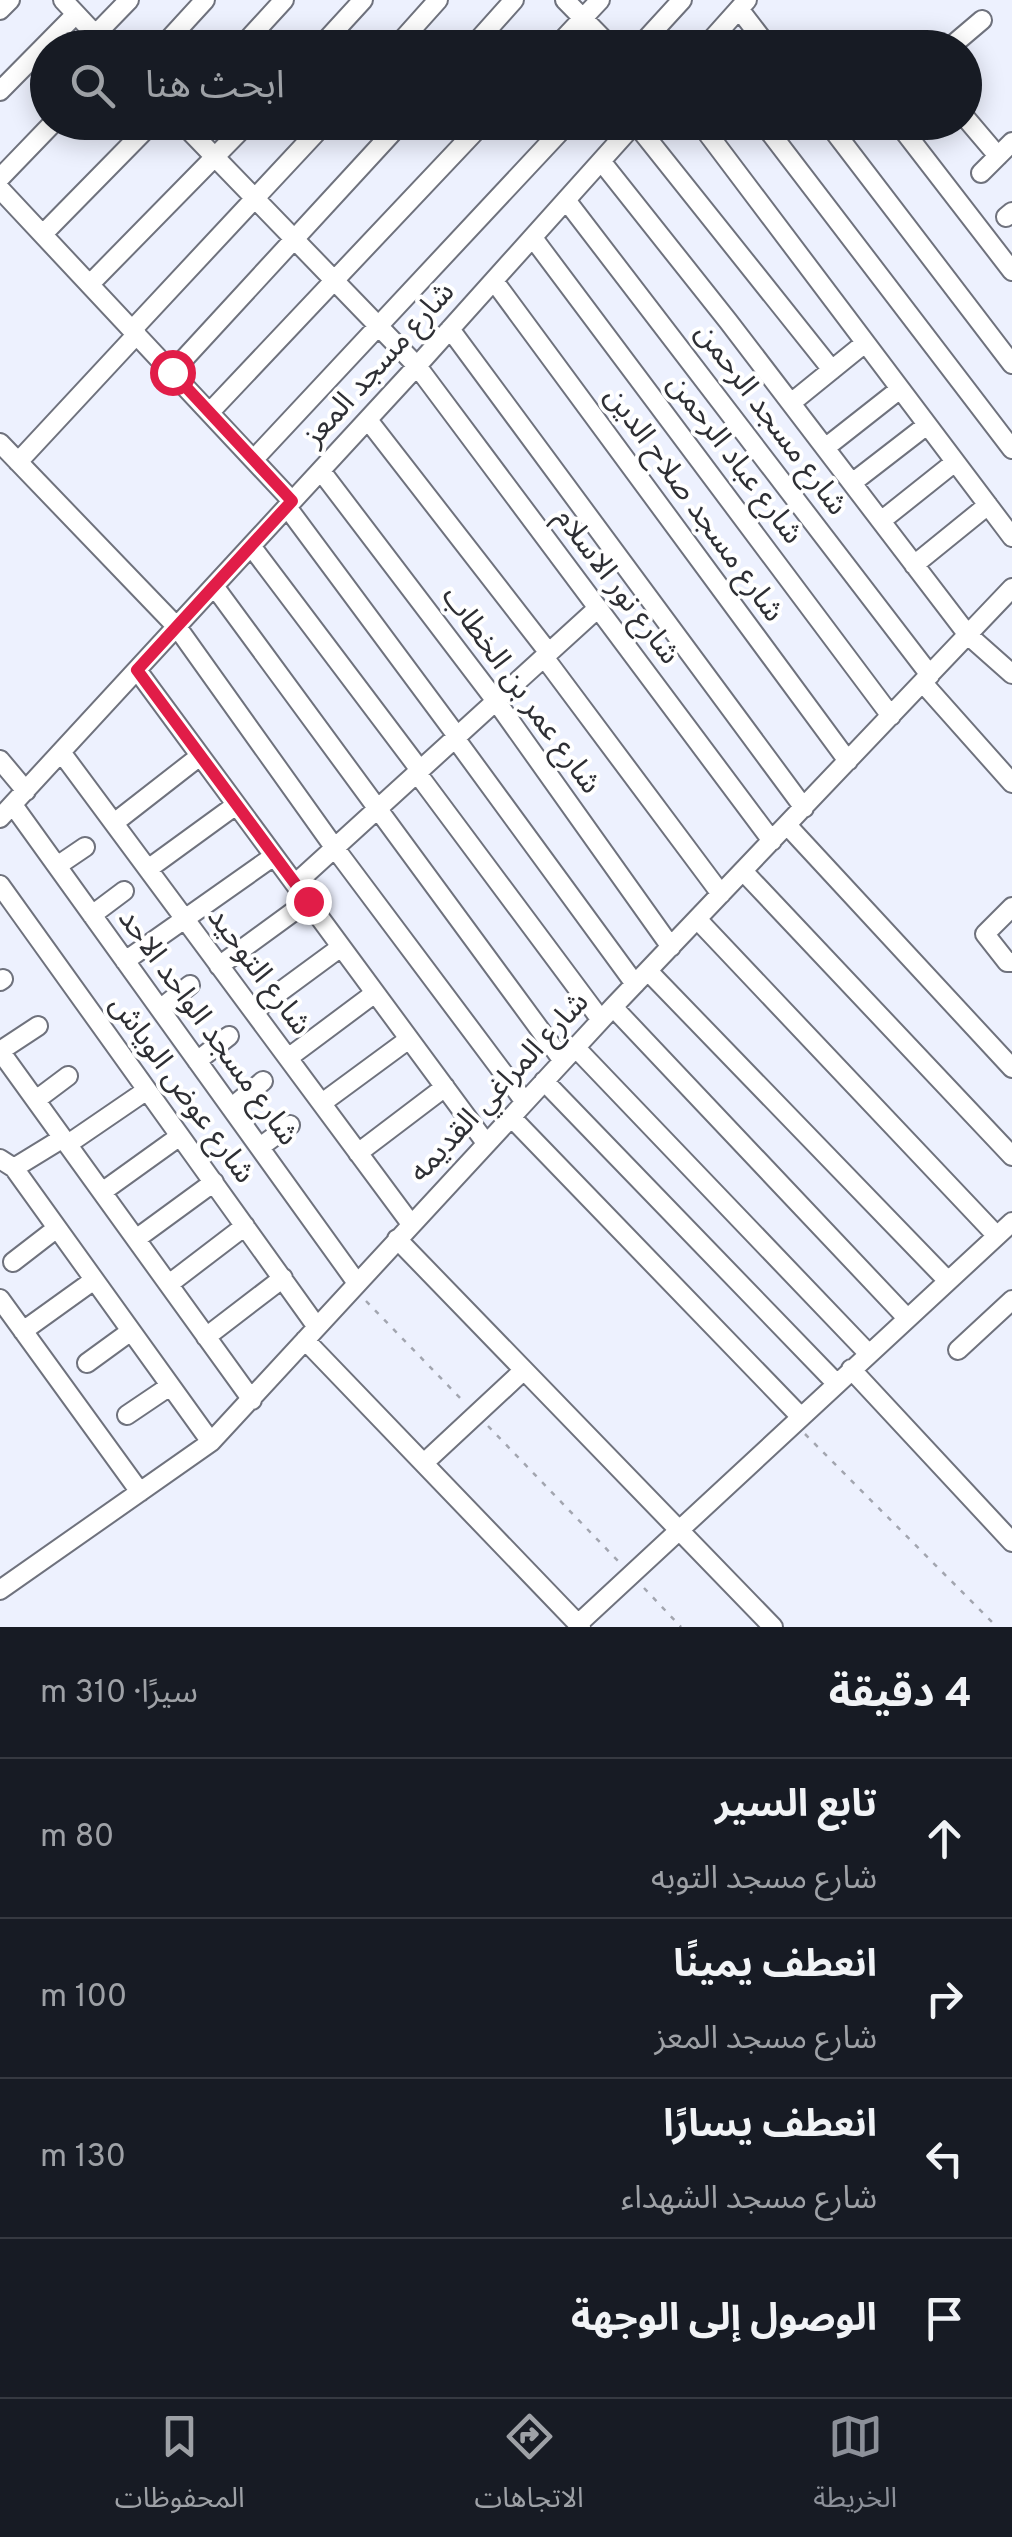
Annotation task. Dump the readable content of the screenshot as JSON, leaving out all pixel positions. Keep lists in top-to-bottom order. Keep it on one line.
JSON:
{"streets":{"street":["شارع مسجد المعز","شارع مسجد الرحمن","شارع عباد الرحمن","شارع مسجد صلاح الدين","شارع نور الاسلام","شارع عمر بن الخطاب","شارع التوحيد","شارع مسجد الواحد الاحد","شارع المراغي القديمه","شارع عوض الوياش"]},"crossings":[["شارع مسجد المعز","شارع مسجد الرحمن"],["شارع مسجد المعز","شارع عباد الرحمن"],["شارع مسجد المعز","شارع مسجد صلاح الدين"],["شارع مسجد المعز","شارع نور الاسلام"],["شارع مسجد المعز","شارع عمر بن الخطاب"],["شارع مسجد المعز","شارع التوحيد"],["شارع مسجد المعز","شارع مسجد الواحد الاحد"],["شارع مسجد الرحمن","شارع المراغي القديمه"],["شارع عباد الرحمن","شارع المراغي القديمه"],["شارع مسجد صلاح الدين","شارع المراغي القديمه"],["شارع نور الاسلام","شارع المراغي القديمه"],["شارع عمر بن الخطاب","شارع المراغي القديمه"],["شارع التوحيد","شارع المراغي القديمه"],["شارع مسجد الواحد الاحد","شارع المراغي القديمه"],["شارع المراغي القديمه","شارع عوض الوياش"]],"page":{"search":"ابحث هنا","heading":["4 دقيقة","سيرًا · 310 m"],"list":[["تابع السير","شارع مسجد التوبه","80 m"],["انعطف يمينًا","شارع مسجد المعز","100 m"],["انعطف يسارًا","شارع مسجد الشهداء","130 m"],"الوصول إلى الوجهة"],"nav":["الخريطة","الاتجاهات","المحفوظات"]}}
